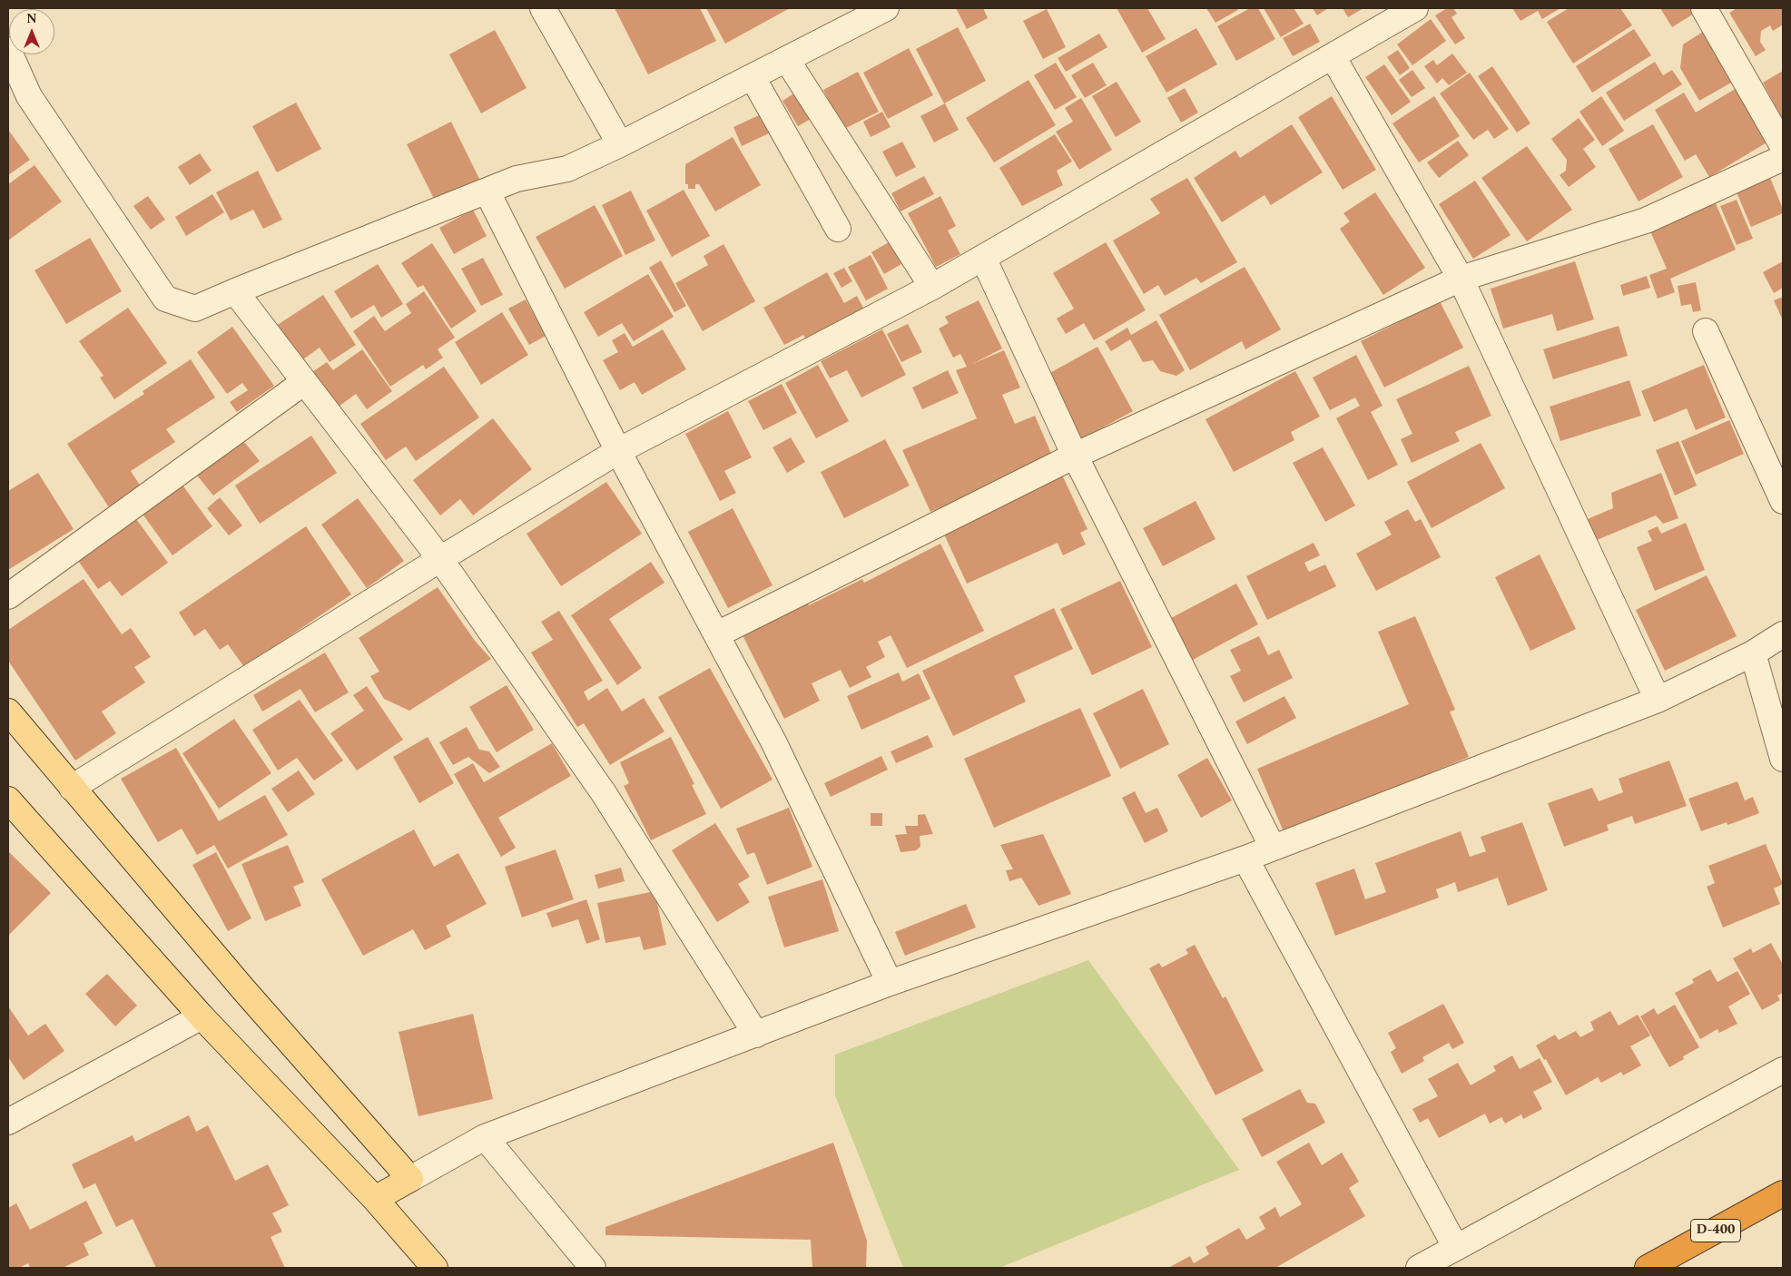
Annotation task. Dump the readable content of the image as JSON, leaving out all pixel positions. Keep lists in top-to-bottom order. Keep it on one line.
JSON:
{"streets":{"highway":["D-400"]},"north":"top"}
